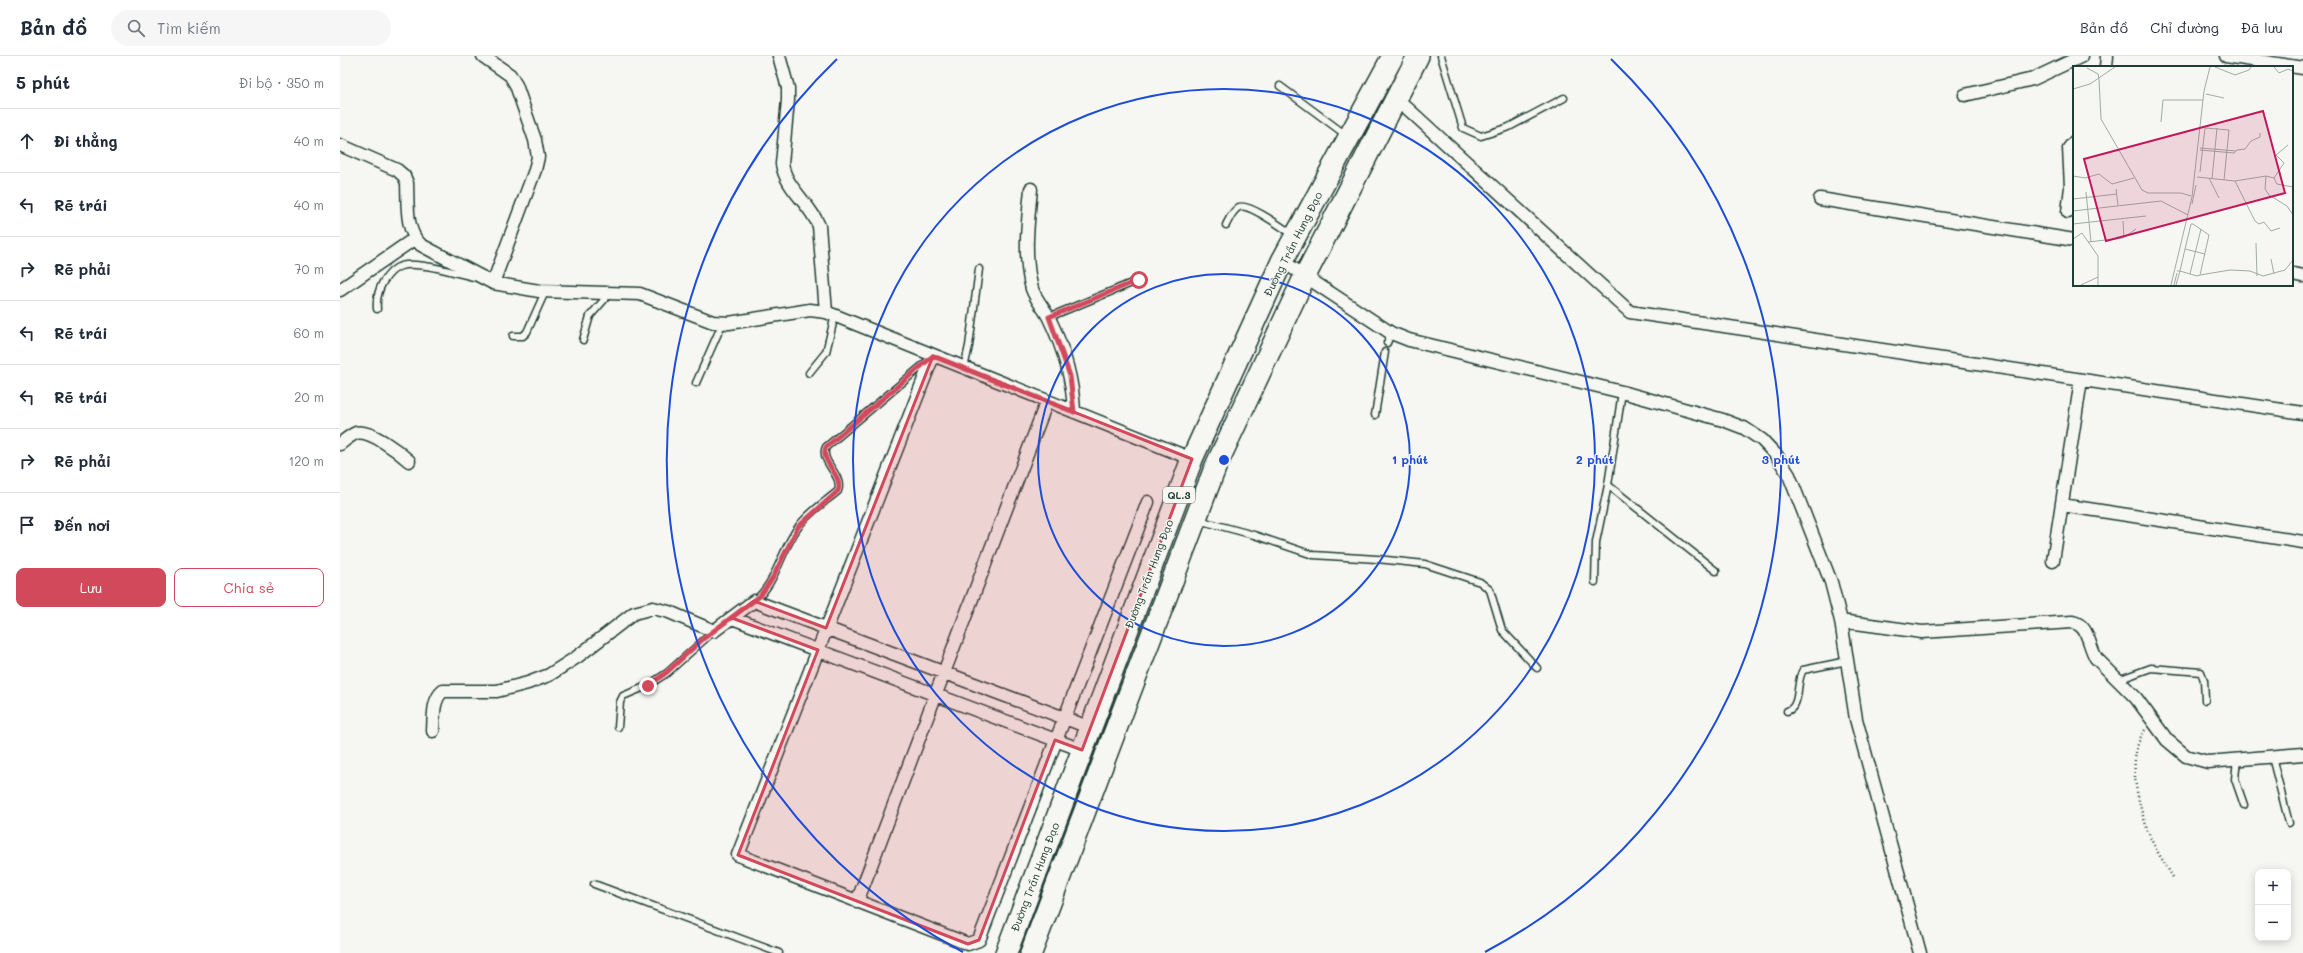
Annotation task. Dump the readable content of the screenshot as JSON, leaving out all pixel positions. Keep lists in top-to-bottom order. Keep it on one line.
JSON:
{"streets":{"highway":["Đường Trần Hưng Đạo","QL.3"]},"page":{"header":"Bản đồ","search":"Tìm kiếm","nav":["Bản đồ","Chỉ đường","Đã lưu"],"heading":["5 phút","Đi bộ · 350 m"],"list":[["Đi thẳng","40 m"],["Rẽ trái","40 m"],["Rẽ phải","70 m"],["Rẽ trái","60 m"],["Rẽ trái","20 m"],["Rẽ phải","120 m"],"Đến nơi"],"buttons":["Lưu","Chia sẻ"],"map_buttons":["+","−"]},"rings":["1 phút","2 phút","3 phút"]}
